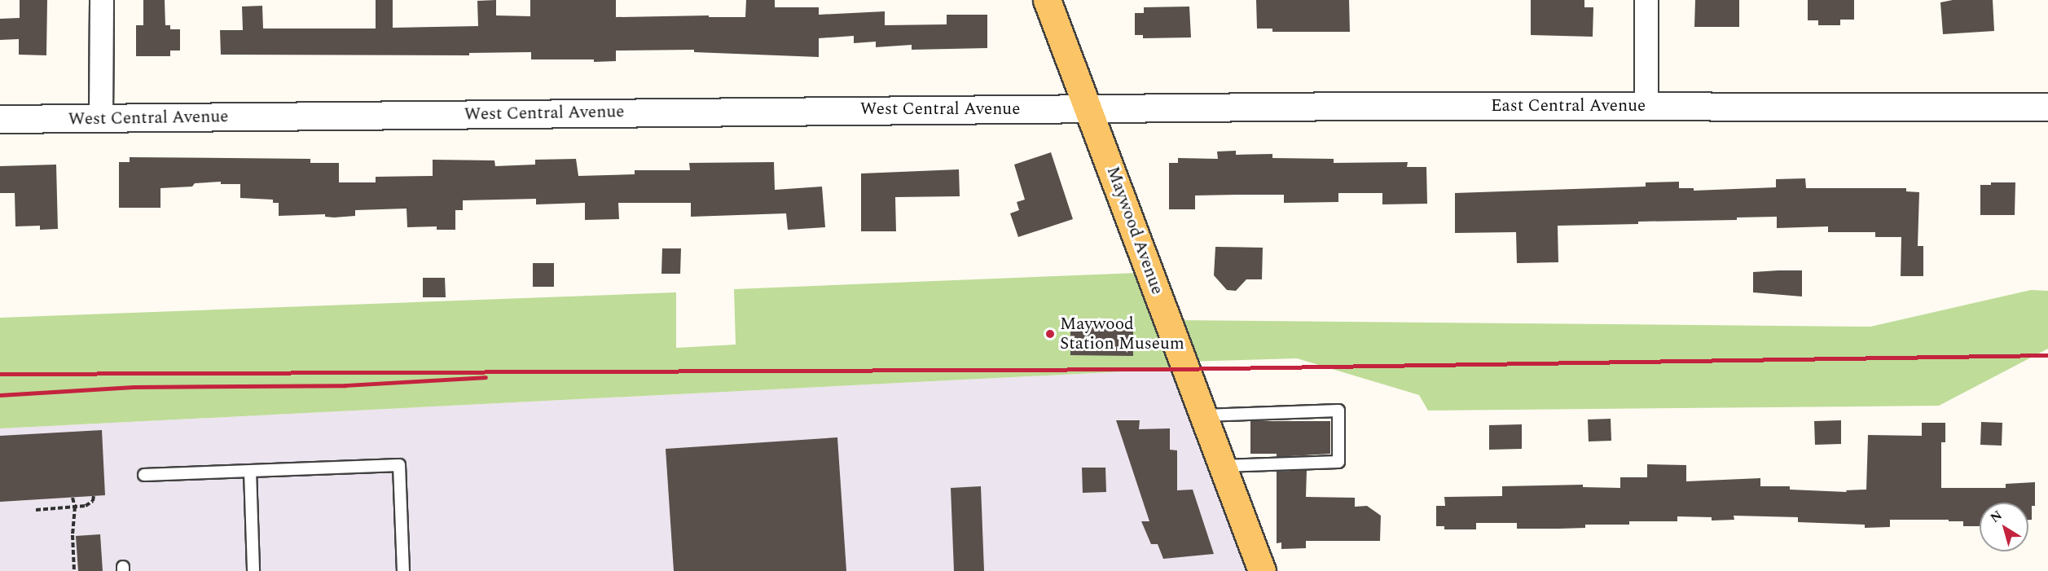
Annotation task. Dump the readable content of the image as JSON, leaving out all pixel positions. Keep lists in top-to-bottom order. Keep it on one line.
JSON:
{"streets":{"main road":["Maywood Avenue"],"street":["East Central Avenue","West Central Avenue"]},"crossings":[["East Central Avenue","West Central Avenue"],["East Central Avenue","Maywood Avenue"],["West Central Avenue","Maywood Avenue"]],"places":["Maywood Station Museum"],"north":"top left"}
